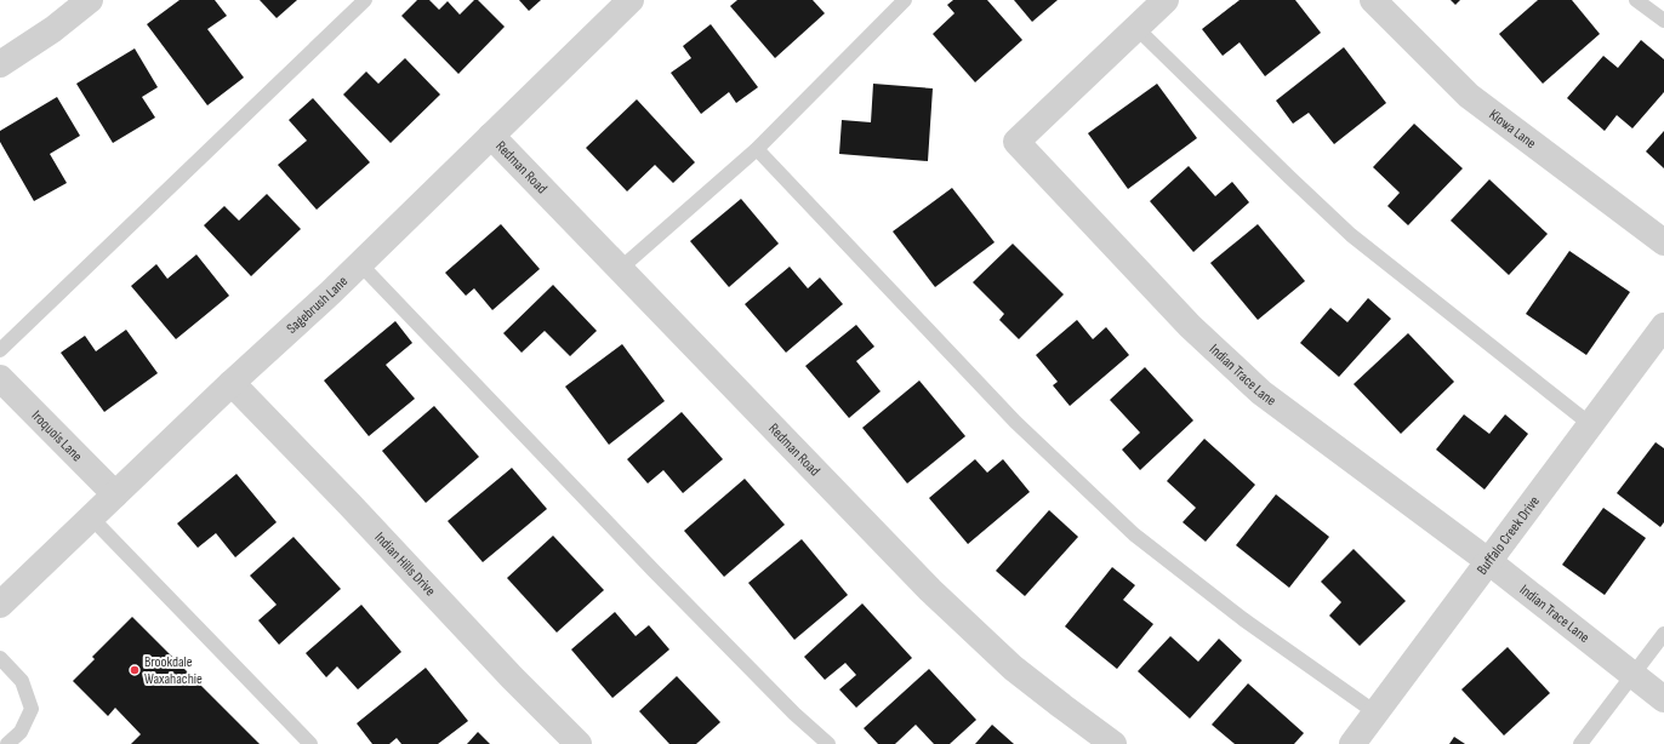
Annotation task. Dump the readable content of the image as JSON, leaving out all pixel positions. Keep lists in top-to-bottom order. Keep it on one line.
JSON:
{"streets":{"street":["Kiowa Lane","Redman Road","Sagebrush Lane","Indian Trace Lane","Iroquois Lane","Buffalo Creek Drive","Indian Hills Drive"]},"crossings":[["Redman Road","Sagebrush Lane"],["Sagebrush Lane","Iroquois Lane"],["Sagebrush Lane","Indian Hills Drive"],["Indian Trace Lane","Buffalo Creek Drive"]],"places":["Brookdale Waxahachie"]}
